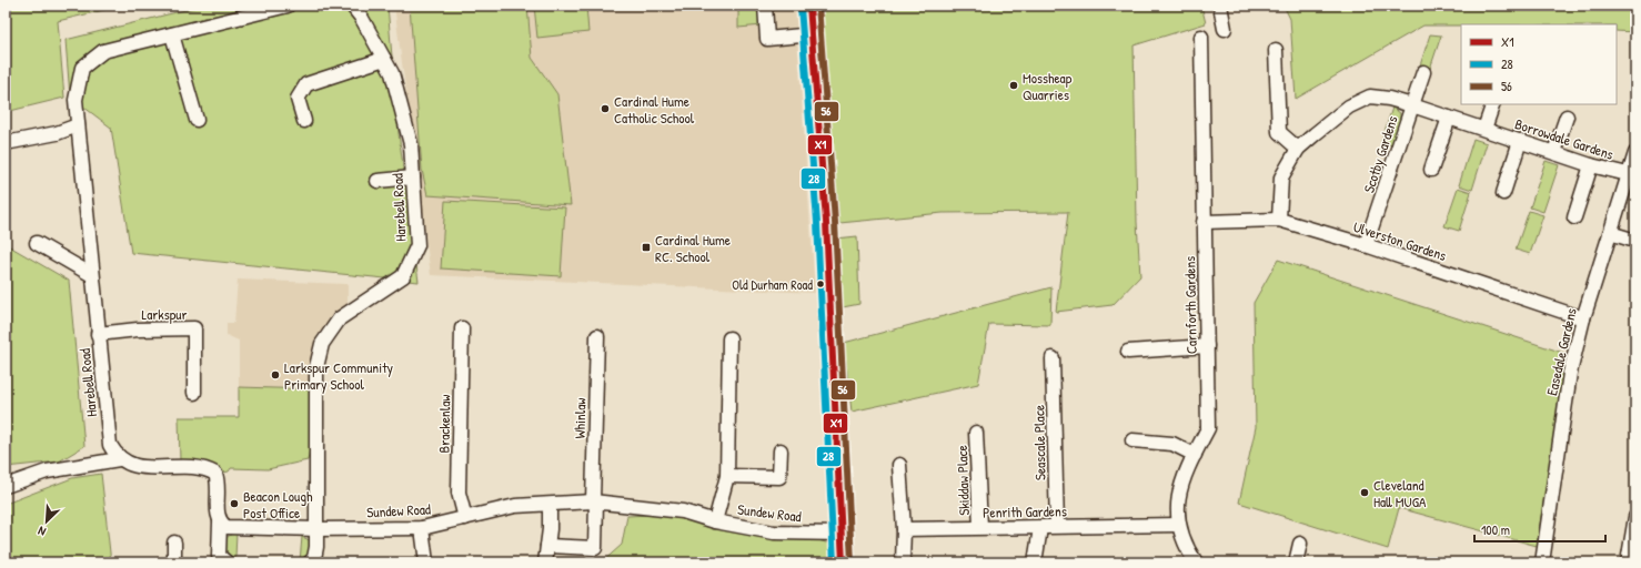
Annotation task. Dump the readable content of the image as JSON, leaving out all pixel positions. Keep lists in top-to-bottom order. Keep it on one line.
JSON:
{"streets":{"street":["Borrowdale Gardens","Scotby Gardens","Harebell Road","Ulverston Gardens","Carnforth Gardens","Larkspur","Easedale Gardens","Whinlaw","Brackenlaw","Seascale Place","Skiddaw Place","Sundew Road","Penrith Gardens"]},"crossings":[["Borrowdale Gardens","Scotby Gardens"],["Borrowdale Gardens","Ulverston Gardens"],["Borrowdale Gardens","Easedale Gardens"],["Scotby Gardens","Ulverston Gardens"],["Harebell Road","Larkspur"],["Harebell Road","Sundew Road"],["Ulverston Gardens","Carnforth Gardens"],["Ulverston Gardens","Easedale Gardens"],["Carnforth Gardens","Penrith Gardens"],["Whinlaw","Sundew Road"],["Brackenlaw","Sundew Road"],["Seascale Place","Penrith Gardens"],["Skiddaw Place","Penrith Gardens"]],"places":{"other":["Mossheap Quarries","Cardinal Hume Catholic School","Old Durham Road","Larkspur Community Primary School","Cleveland Hall MUGA","Beacon Lough Post Office"],"transit":["Cardinal Hume RC. School"]},"lines":["transit line X1","transit line 56","transit line 28"],"legend":["X1","28","56"],"scale_bar":"100 m","north":"bottom left"}
